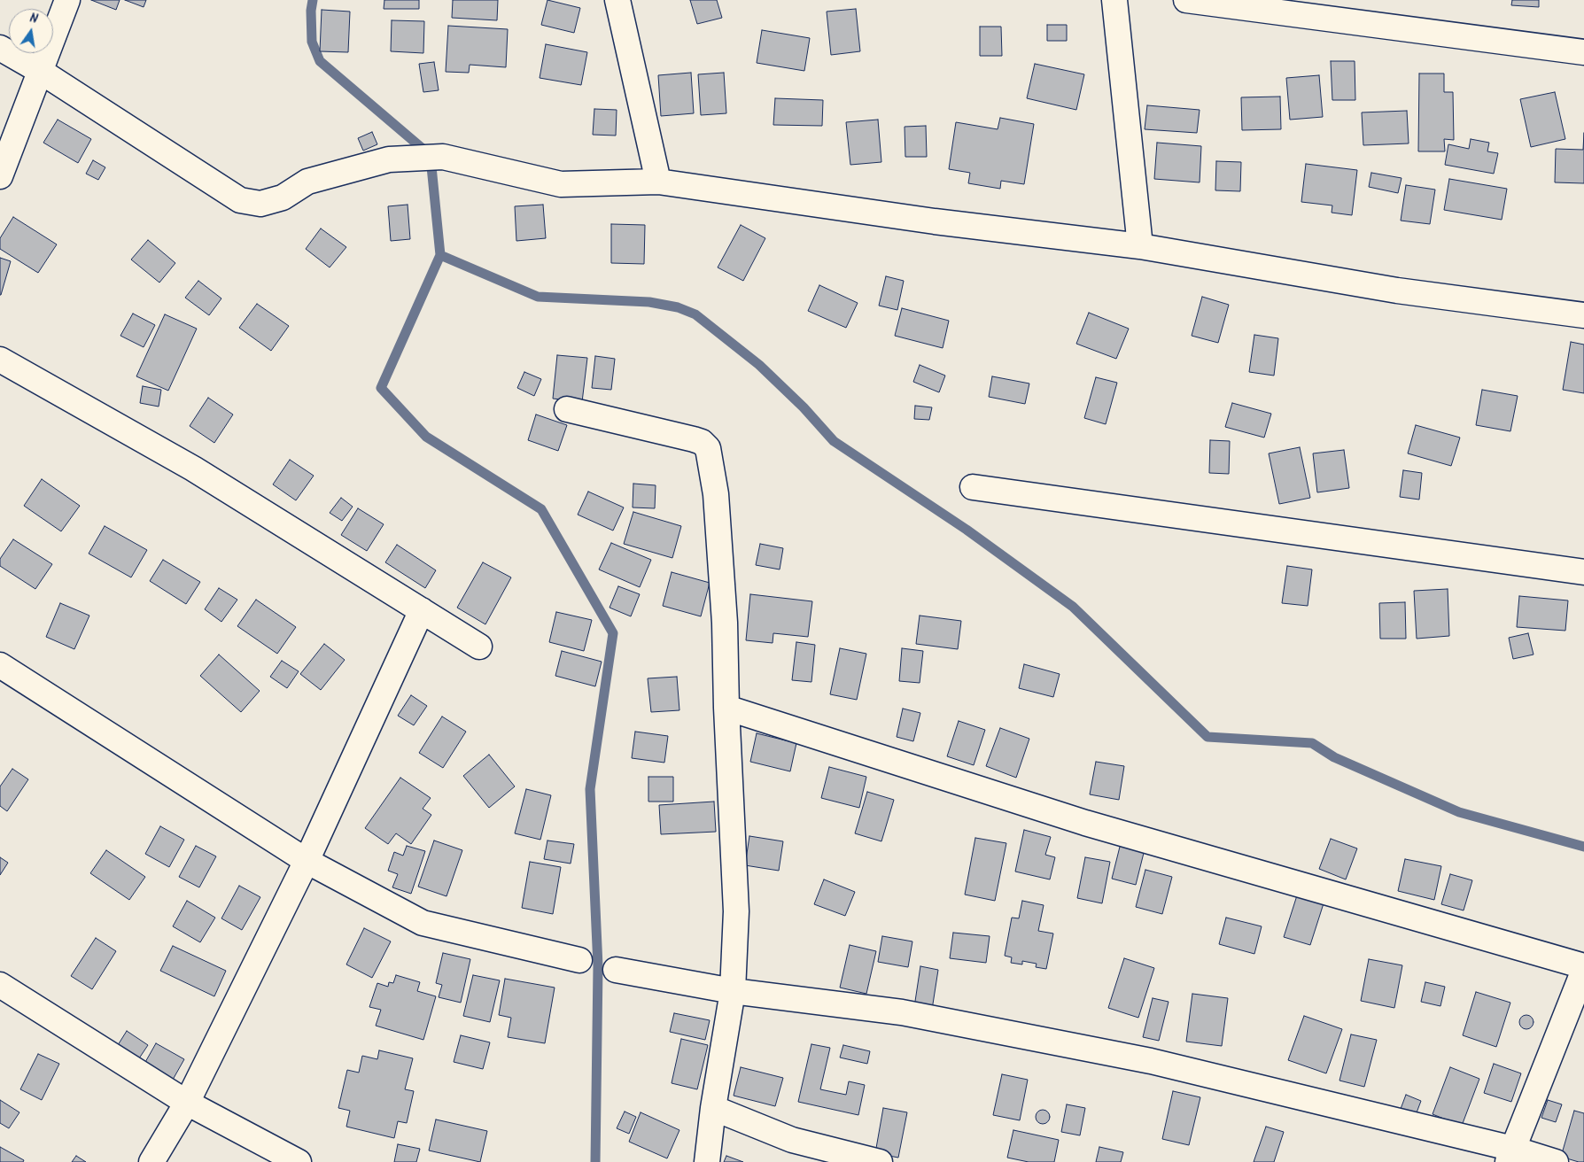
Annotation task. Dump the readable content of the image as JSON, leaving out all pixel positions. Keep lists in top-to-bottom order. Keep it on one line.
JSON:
{"north":"top"}
